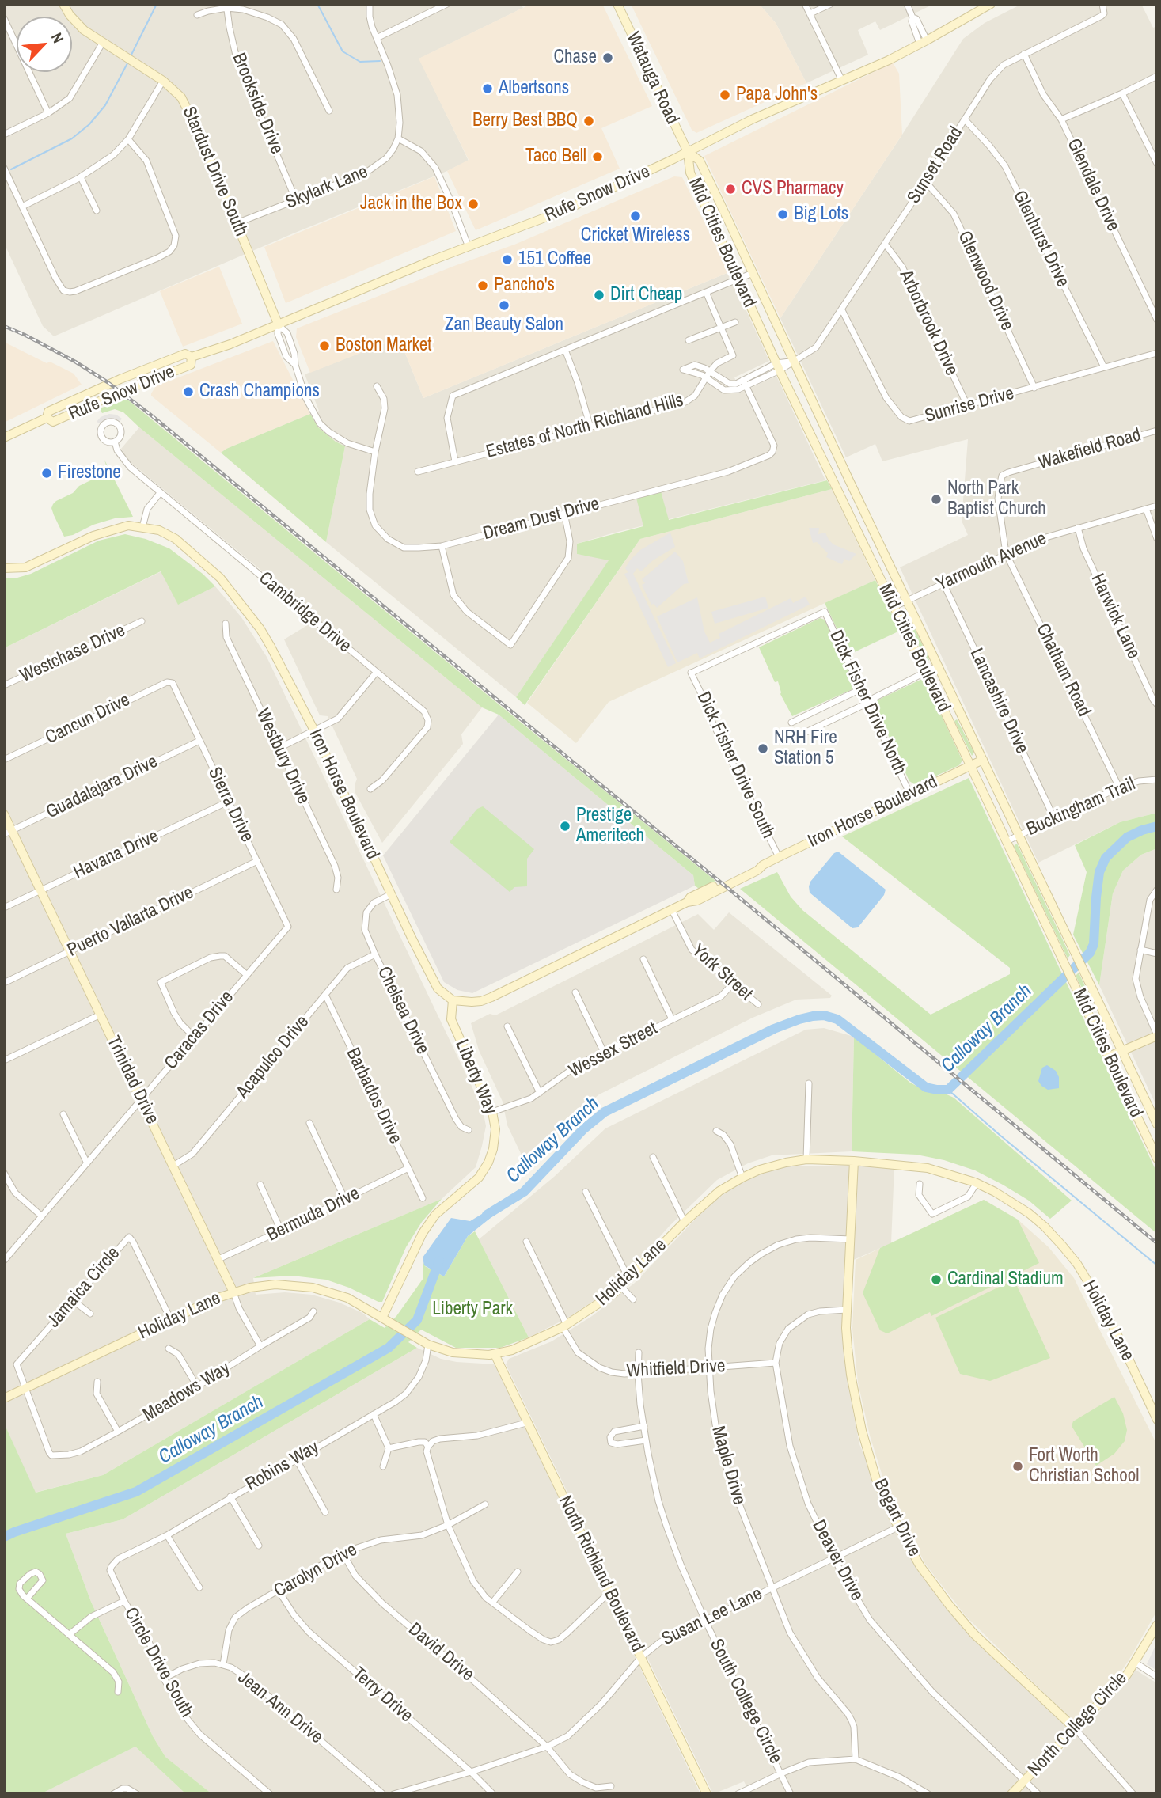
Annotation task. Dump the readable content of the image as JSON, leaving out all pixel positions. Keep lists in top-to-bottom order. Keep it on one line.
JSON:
{"streets":{"street":["Watauga Road","Brookside Drive","Sunset Road","Stardust Drive South","Glendale Drive","Skylark Lane","Rufe Snow Drive","Glenhurst Drive","Mid Cities Boulevard","Glenwood Drive","Arborbrook Drive","Sunrise Drive","Estates of North Richland Hills","Wakefield Road","Dream Dust Drive","Yarmouth Avenue","Cambridge Drive","Harwick Lane","Westchase Drive","Chatham Road","Lancashire Drive","Dick Fisher Drive North","Cancun Drive","Westbury Drive","Dick Fisher Drive South","Guadalajara Drive","Iron Horse Boulevard","Sierra Drive","Buckingham Trail","Havana Drive","Puerto Vallarta Drive","York Street","Chelsea Drive","Caracas Drive","Wessex Street","Acapulco Drive","Liberty Way","Trinidad Drive","Barbados Drive","Bermuda Drive","Holiday Lane","Jamaica Circle","Whitfield Drive","Meadows Way","Maple Drive","Robins Way","Bogart Drive","Deaver Drive","Carolyn Drive","North Richland Boulevard","Susan Lee Lane","David Drive","Circle Drive South","Terry Drive","South College Circle","Jean Ann Drive","North College Circle"]},"crossings":[["Watauga Road","Rufe Snow Drive"],["Watauga Road","Mid Cities Boulevard"],["Brookside Drive","Skylark Lane"],["Sunset Road","Glendale Drive"],["Sunset Road","Glenhurst Drive"],["Sunset Road","Mid Cities Boulevard"],["Sunset Road","Glenwood Drive"],["Sunset Road","Arborbrook Drive"],["Sunset Road","Sunrise Drive"],["Stardust Drive South","Skylark Lane"],["Stardust Drive South","Rufe Snow Drive"],["Rufe Snow Drive","Mid Cities Boulevard"],["Glenhurst Drive","Sunrise Drive"],["Mid Cities Boulevard","Yarmouth Avenue"],["Mid Cities Boulevard","Iron Horse Boulevard"],["Mid Cities Boulevard","Buckingham Trail"],["Glenwood Drive","Sunrise Drive"],["Arborbrook Drive","Sunrise Drive"],["Wakefield Road","Yarmouth Avenue"],["Wakefield Road","Chatham Road"],["Yarmouth Avenue","Harwick Lane"],["Yarmouth Avenue","Chatham Road"],["Yarmouth Avenue","Lancashire Drive"],["Chatham Road","Buckingham Trail"],["Lancashire Drive","Buckingham Trail"],["Dick Fisher Drive North","Dick Fisher Drive South"],["Dick Fisher Drive North","Iron Horse Boulevard"],["Cancun Drive","Sierra Drive"],["Dick Fisher Drive South","Iron Horse Boulevard"],["Guadalajara Drive","Sierra Drive"],["Guadalajara Drive","Trinidad Drive"],["Iron Horse Boulevard","York Street"],["Iron Horse Boulevard","Chelsea Drive"],["Iron Horse Boulevard","Liberty Way"],["Sierra Drive","Havana Drive"],["Sierra Drive","Puerto Vallarta Drive"],["Sierra Drive","Caracas Drive"],["Havana Drive","Trinidad Drive"],["Puerto Vallarta Drive","Trinidad Drive"],["York Street","Wessex Street"],["Chelsea Drive","Acapulco Drive"],["Caracas Drive","Trinidad Drive"],["Wessex Street","Liberty Way"],["Acapulco Drive","Trinidad Drive"],["Acapulco Drive","Barbados Drive"],["Liberty Way","Holiday Lane"],["Trinidad Drive","Bermuda Drive"],["Trinidad Drive","Holiday Lane"],["Trinidad Drive","Meadows Way"],["Barbados Drive","Bermuda Drive"],["Holiday Lane","Jamaica Circle"],["Holiday Lane","Whitfield Drive"],["Holiday Lane","Meadows Way"],["Holiday Lane","Robins Way"],["Holiday Lane","Bogart Drive"],["Holiday Lane","North Richland Boulevard"],["Jamaica Circle","Meadows Way"],["Whitfield Drive","Maple Drive"],["Whitfield Drive","Deaver Drive"],["Whitfield Drive","South College Circle"],["Maple Drive","Bogart Drive"],["Maple Drive","Susan Lee Lane"],["Robins Way","Circle Drive South"],["Bogart Drive","Deaver Drive"],["Bogart Drive","Susan Lee Lane"],["Bogart Drive","North College Circle"],["Deaver Drive","Susan Lee Lane"],["Deaver Drive","North College Circle"],["Carolyn Drive","David Drive"],["Carolyn Drive","Terry Drive"],["Carolyn Drive","Jean Ann Drive"],["North Richland Boulevard","Susan Lee Lane"],["Susan Lee Lane","David Drive"],["Susan Lee Lane","Terry Drive"],["Susan Lee Lane","South College Circle"],["Circle Drive South","Jean Ann Drive"]],"water":["Calloway Branch"],"parks":["Liberty Park"],"places":["Chase","Albertsons","Papa John's","Berry Best BBQ","Taco Bell","CVS Pharmacy","Jack in the Box","Big Lots","Cricket Wireless","151 Coffee","Pancho's","Dirt Cheap","Zan Beauty Salon","Boston Market","Crash Champions","Firestone","North Park Baptist Church","NRH Fire Station 5","Prestige Ameritech","Cardinal Stadium","Fort Worth Christian School"],"north":"top right"}
